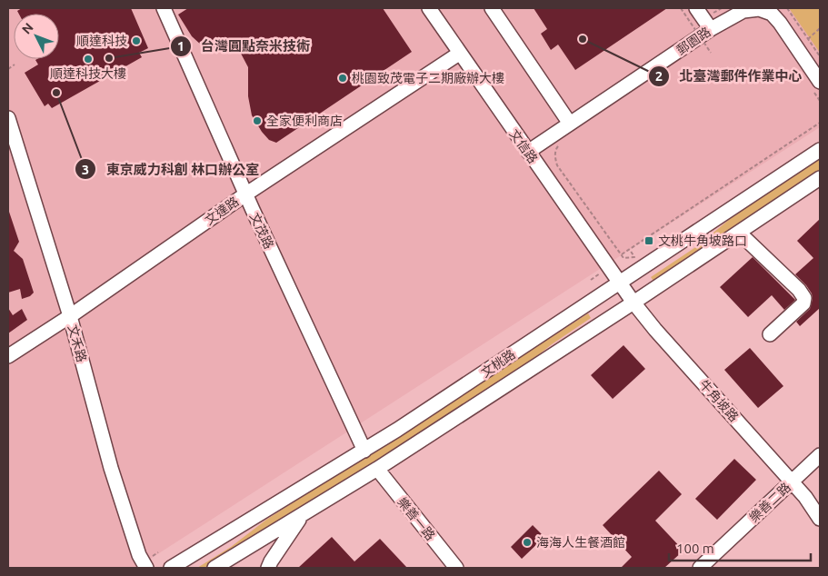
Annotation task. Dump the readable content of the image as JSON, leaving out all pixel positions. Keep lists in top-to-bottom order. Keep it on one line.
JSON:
{"streets":{"street":["郵園路","文信路","文達路","文茂路","文禾路","文桃路","牛角坡路","樂善二路","樂善一路"]},"crossings":[["郵園路","文信路"],["文信路","文達路"],["文信路","文桃路"],["文信路","牛角坡路"],["文達路","文茂路"],["文達路","文禾路"],["文茂路","文桃路"],["文桃路","牛角坡路"],["文桃路","樂善一路"],["牛角坡路","樂善二路"]],"places":{"other":["北臺灣郵件作業中心","順達科技","台灣圓點奈米技術","順達科技大樓","桃園致茂電子二期廠辦大樓","東京威力科創 林口辦公室","全家便利商店","海海人生餐酒館"],"transit":["文桃牛角坡路口"]},"scale_bar":"100 m","north":"top left"}
